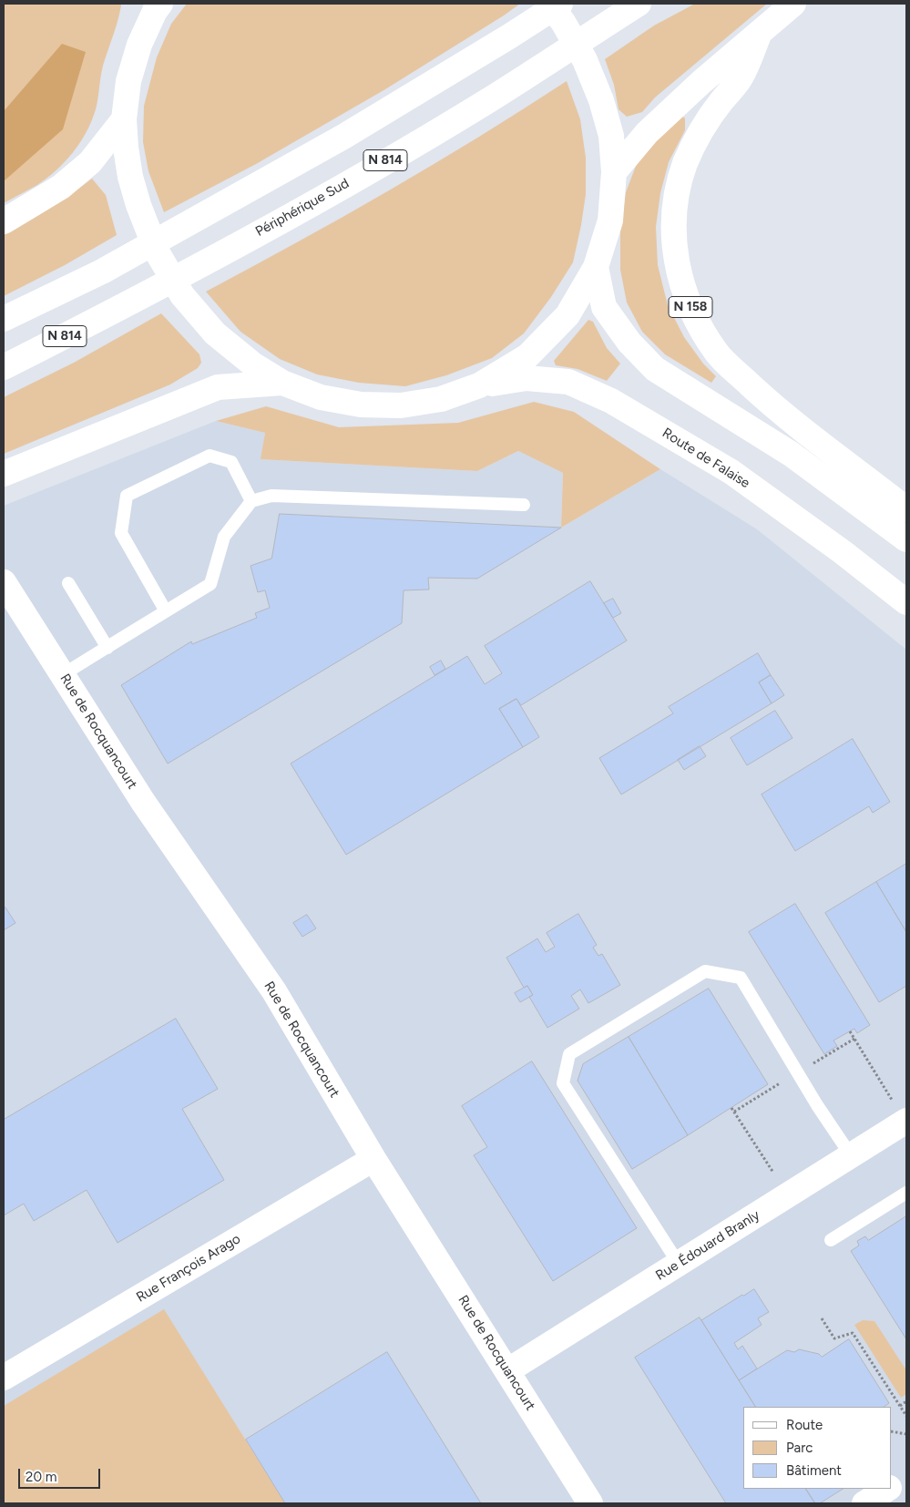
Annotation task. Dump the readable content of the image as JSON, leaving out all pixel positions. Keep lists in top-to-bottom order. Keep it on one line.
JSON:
{"streets":{"main road":["N 814","Périphérique Sud","N 158","Route de Falaise","Rue de Rocquancourt","Rue Édouard Branly","Rue François Arago"]},"crossings":[["Rue de Rocquancourt","Rue Édouard Branly"],["Rue de Rocquancourt","Rue François Arago"]],"legend":["Route","Parc","Bâtiment"],"scale_bar":"20 m"}
